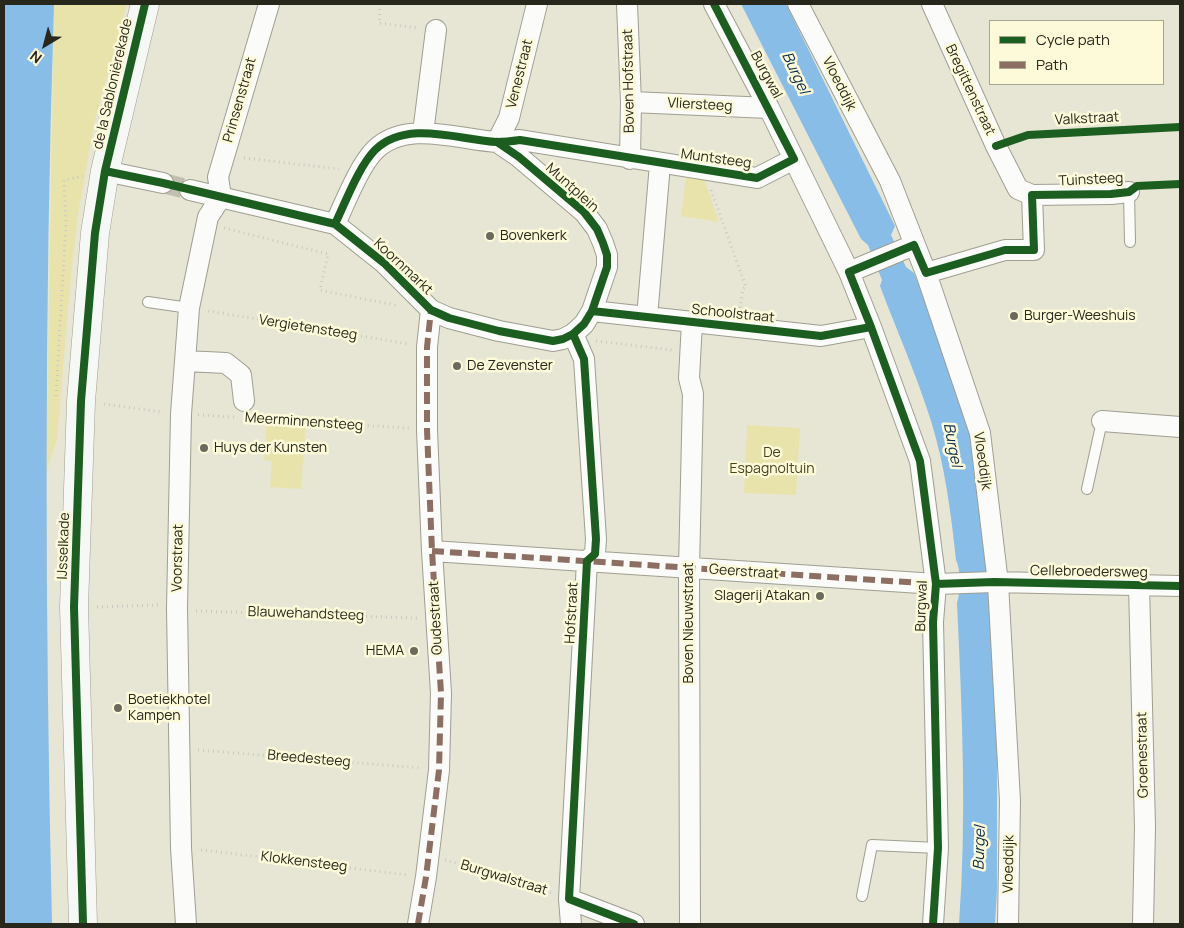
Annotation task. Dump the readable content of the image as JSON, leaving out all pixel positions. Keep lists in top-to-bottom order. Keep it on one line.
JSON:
{"streets":{"street":["Venestraat","Burgwal","Boven Hofstraat","de la Sablonièrekade","Vloeddijk","Bregittenstraat","Prinsenstraat","Vliersteeg","Muntsteeg","Tuinsteeg","Muntplein","Koornmarkt","Schoolstraat","IJsselkade","Voorstraat","Geerstraat","Cellebroedersweg","Hofstraat","Oudestraat","Boven Nieuwstraat","Groenestraat"],"path":["Vergietensteeg","Meerminnensteeg","Blauwehandsteeg","Breedesteeg","Klokkensteeg","Burgwalstraat"],"cycle path":["Valkstraat"]},"crossings":[["Venestraat","Muntplein"],["Burgwal","Vliersteeg"],["Burgwal","Muntsteeg"],["Burgwal","Schoolstraat"],["Burgwal","Geerstraat"],["Boven Hofstraat","Vliersteeg"],["Boven Hofstraat","Muntplein"],["de la Sablonièrekade","IJsselkade"],["Vloeddijk","Geerstraat"],["Vloeddijk","Cellebroedersweg"],["Bregittenstraat","Tuinsteeg"],["Prinsenstraat","Koornmarkt"],["Prinsenstraat","Voorstraat"],["Muntsteeg","Muntplein"],["Muntplein","Schoolstraat"],["Muntplein","Hofstraat"],["Koornmarkt","Voorstraat"],["Koornmarkt","Oudestraat"],["Schoolstraat","Boven Nieuwstraat"],["Vergietensteeg","Voorstraat"],["Vergietensteeg","Oudestraat"],["Meerminnensteeg","IJsselkade"],["Meerminnensteeg","Voorstraat"],["Meerminnensteeg","Oudestraat"],["IJsselkade","Blauwehandsteeg"],["Voorstraat","Blauwehandsteeg"],["Voorstraat","Breedesteeg"],["Voorstraat","Klokkensteeg"],["Geerstraat","Cellebroedersweg"],["Geerstraat","Hofstraat"],["Geerstraat","Oudestraat"],["Geerstraat","Boven Nieuwstraat"],["Cellebroedersweg","Groenestraat"],["Hofstraat","Burgwalstraat"],["Blauwehandsteeg","Oudestraat"],["Oudestraat","Breedesteeg"],["Oudestraat","Klokkensteeg"],["Oudestraat","Burgwalstraat"]],"water":["Burgel"],"parks":["De Espagnoltuin"],"places":["Bovenkerk","Burger-Weeshuis","De Zevenster","Huys der Kunsten","Slagerij Atakan","HEMA","Boetiekhotel Kampen"],"legend":["Cycle path","Path"],"north":"bottom left"}
